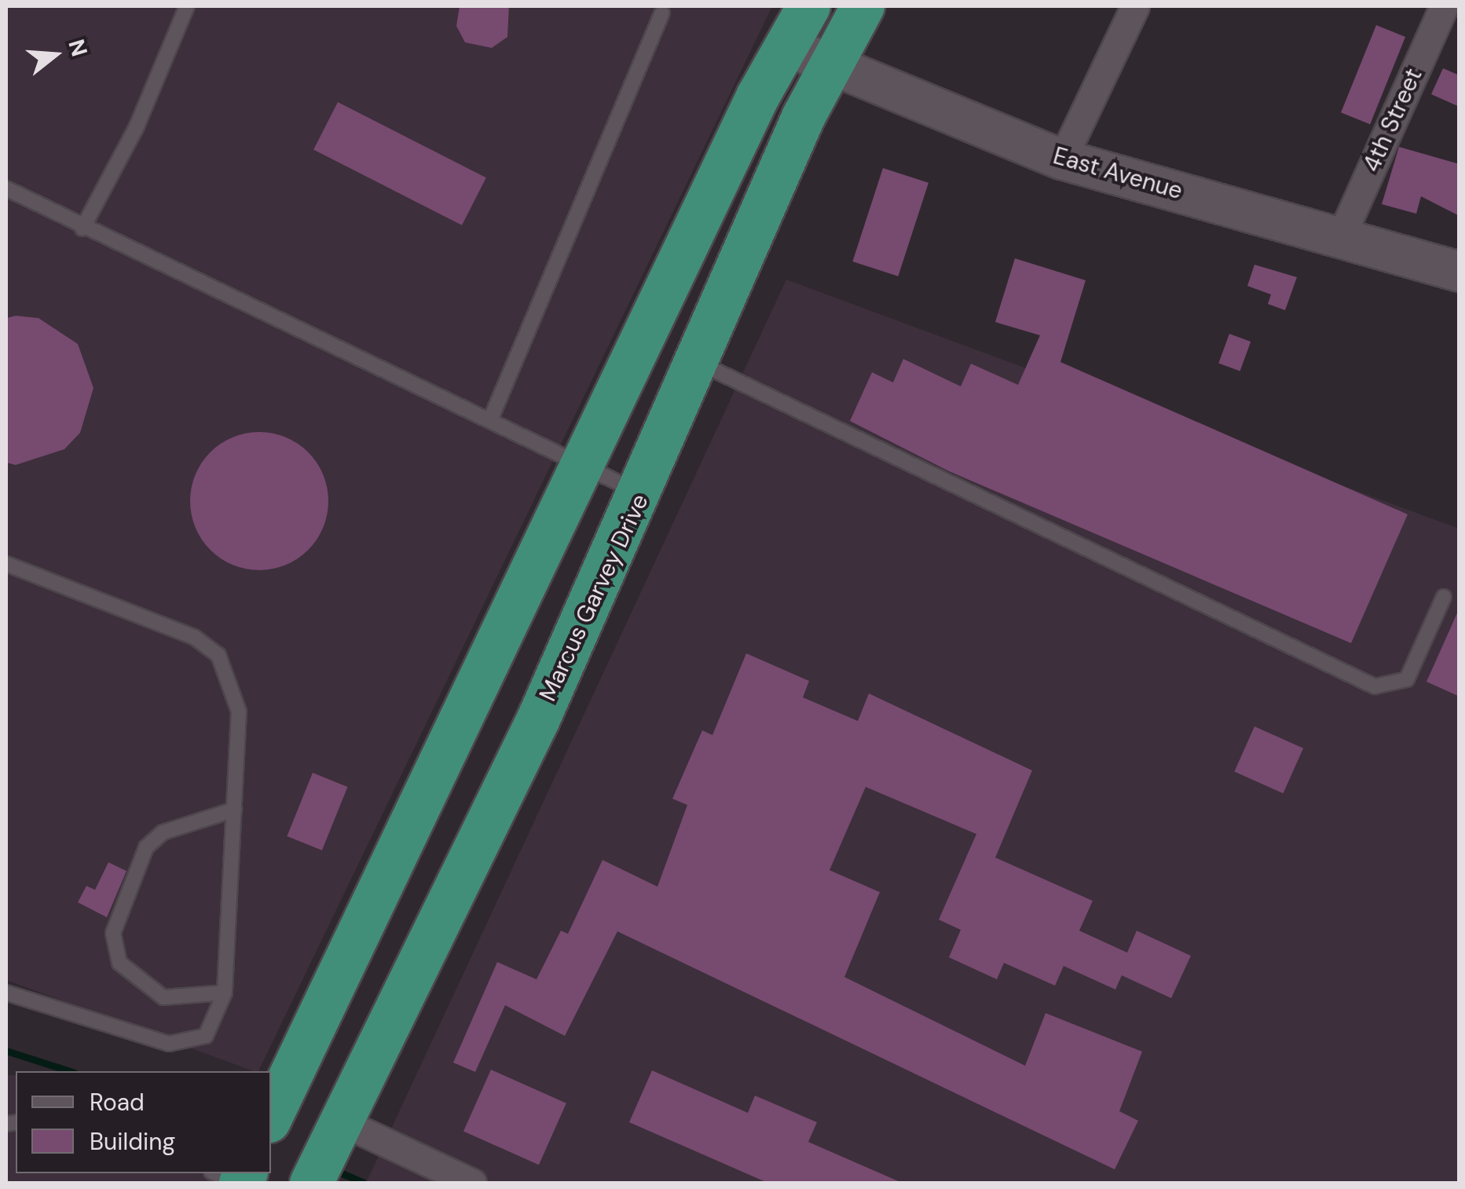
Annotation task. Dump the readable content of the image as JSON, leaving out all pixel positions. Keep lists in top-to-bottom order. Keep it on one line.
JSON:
{"streets":{"highway":["Marcus Garvey Drive"],"main road":["East Avenue"],"street":["4th Street"]},"crossings":[["4th Street","East Avenue"],["East Avenue","Marcus Garvey Drive"]],"legend":["Road","Building"],"north":"right"}
